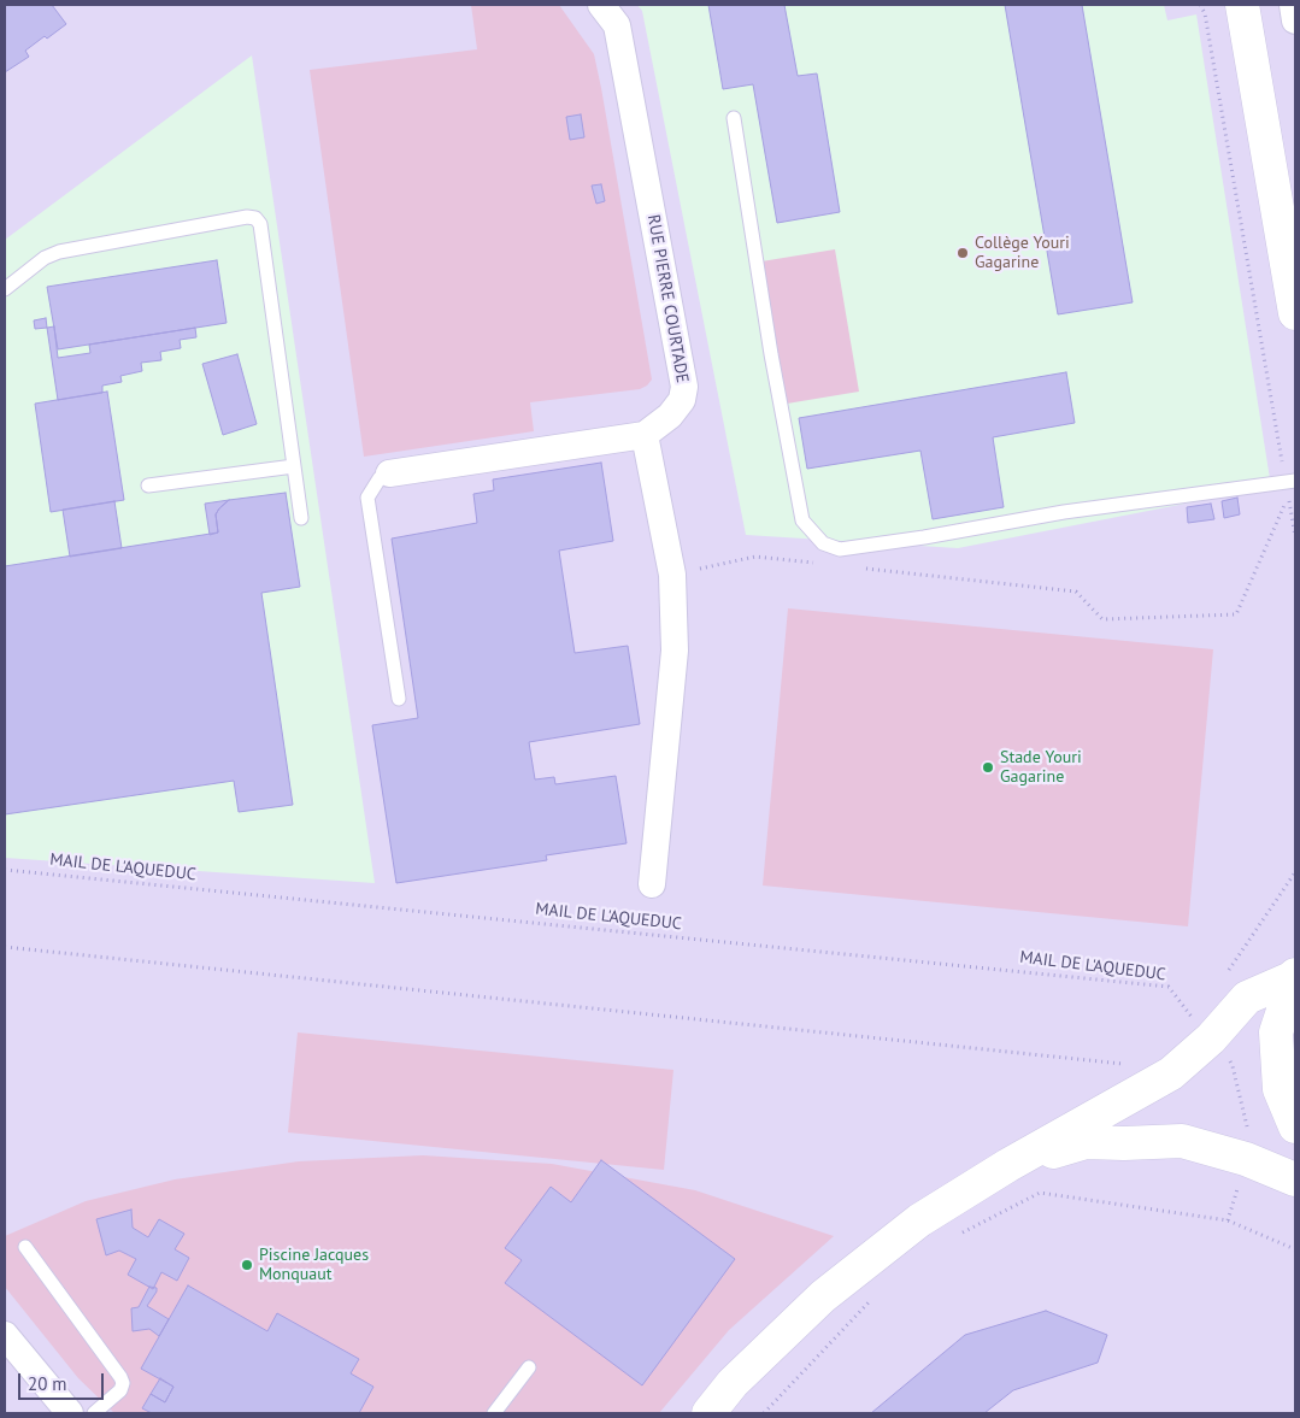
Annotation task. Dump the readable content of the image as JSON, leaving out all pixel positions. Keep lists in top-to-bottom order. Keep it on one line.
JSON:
{"streets":{"street":["RUE PIERRE COURTADE"],"path":["MAIL DE L'AQUEDUC"]},"places":["Collège Youri Gagarine","Stade Youri Gagarine","Piscine Jacques Monquaut"],"scale_bar":"20 m"}
